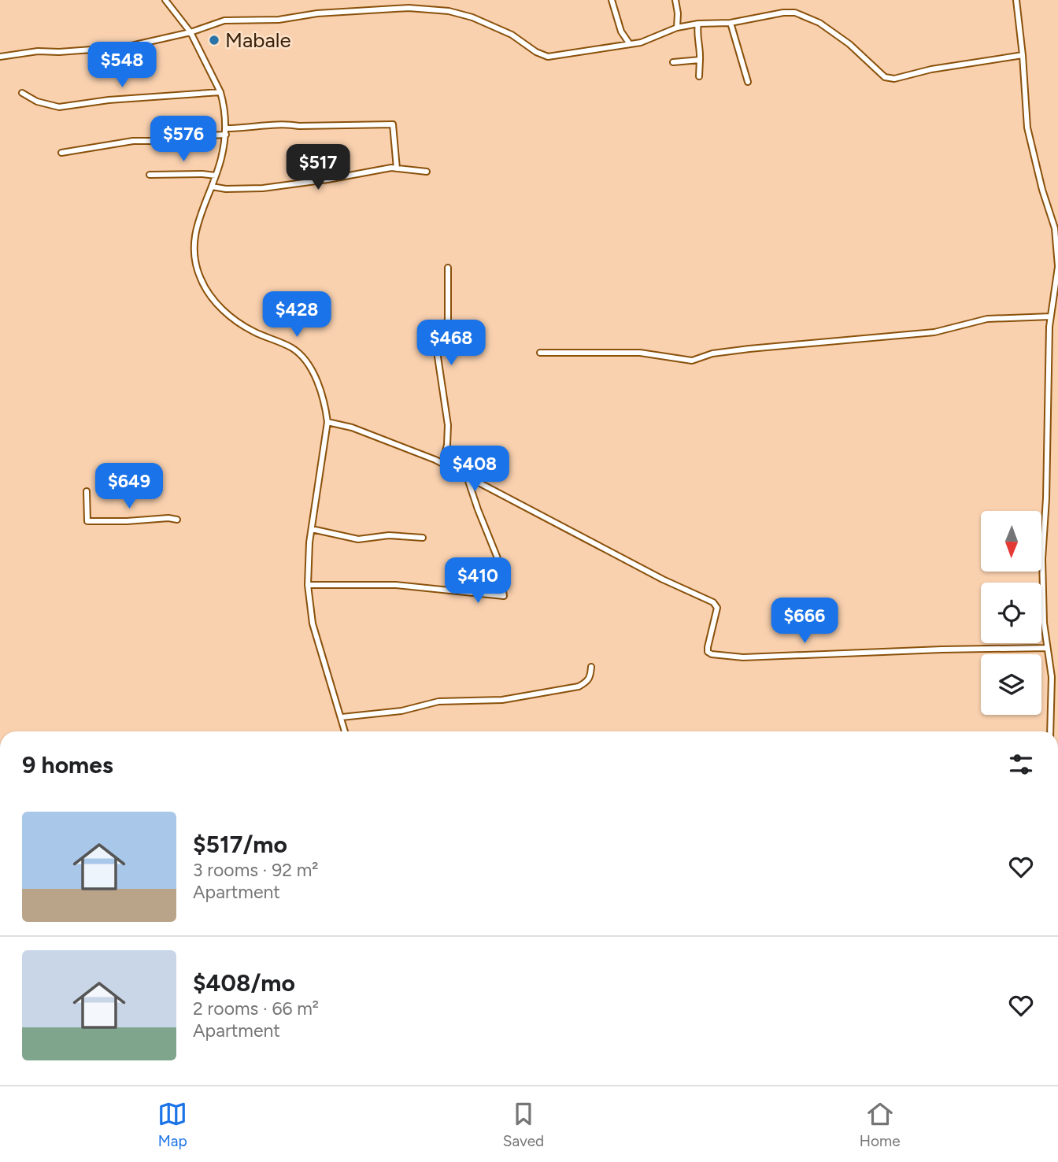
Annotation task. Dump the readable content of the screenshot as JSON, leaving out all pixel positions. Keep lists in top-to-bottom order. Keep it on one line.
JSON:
{"places":["Mabale"],"north":"bottom","page":{"price":["$548","$576","$517","$428","$468","$408","$649","$410","$666"],"heading":"9 homes","list":[{"name":"$517/mo","note":"3 rooms · 92 m² · Apartment"},{"name":"$408/mo","note":"2 rooms · 66 m² · Apartment"}],"tabs":["Map","Saved","Home"]}}
